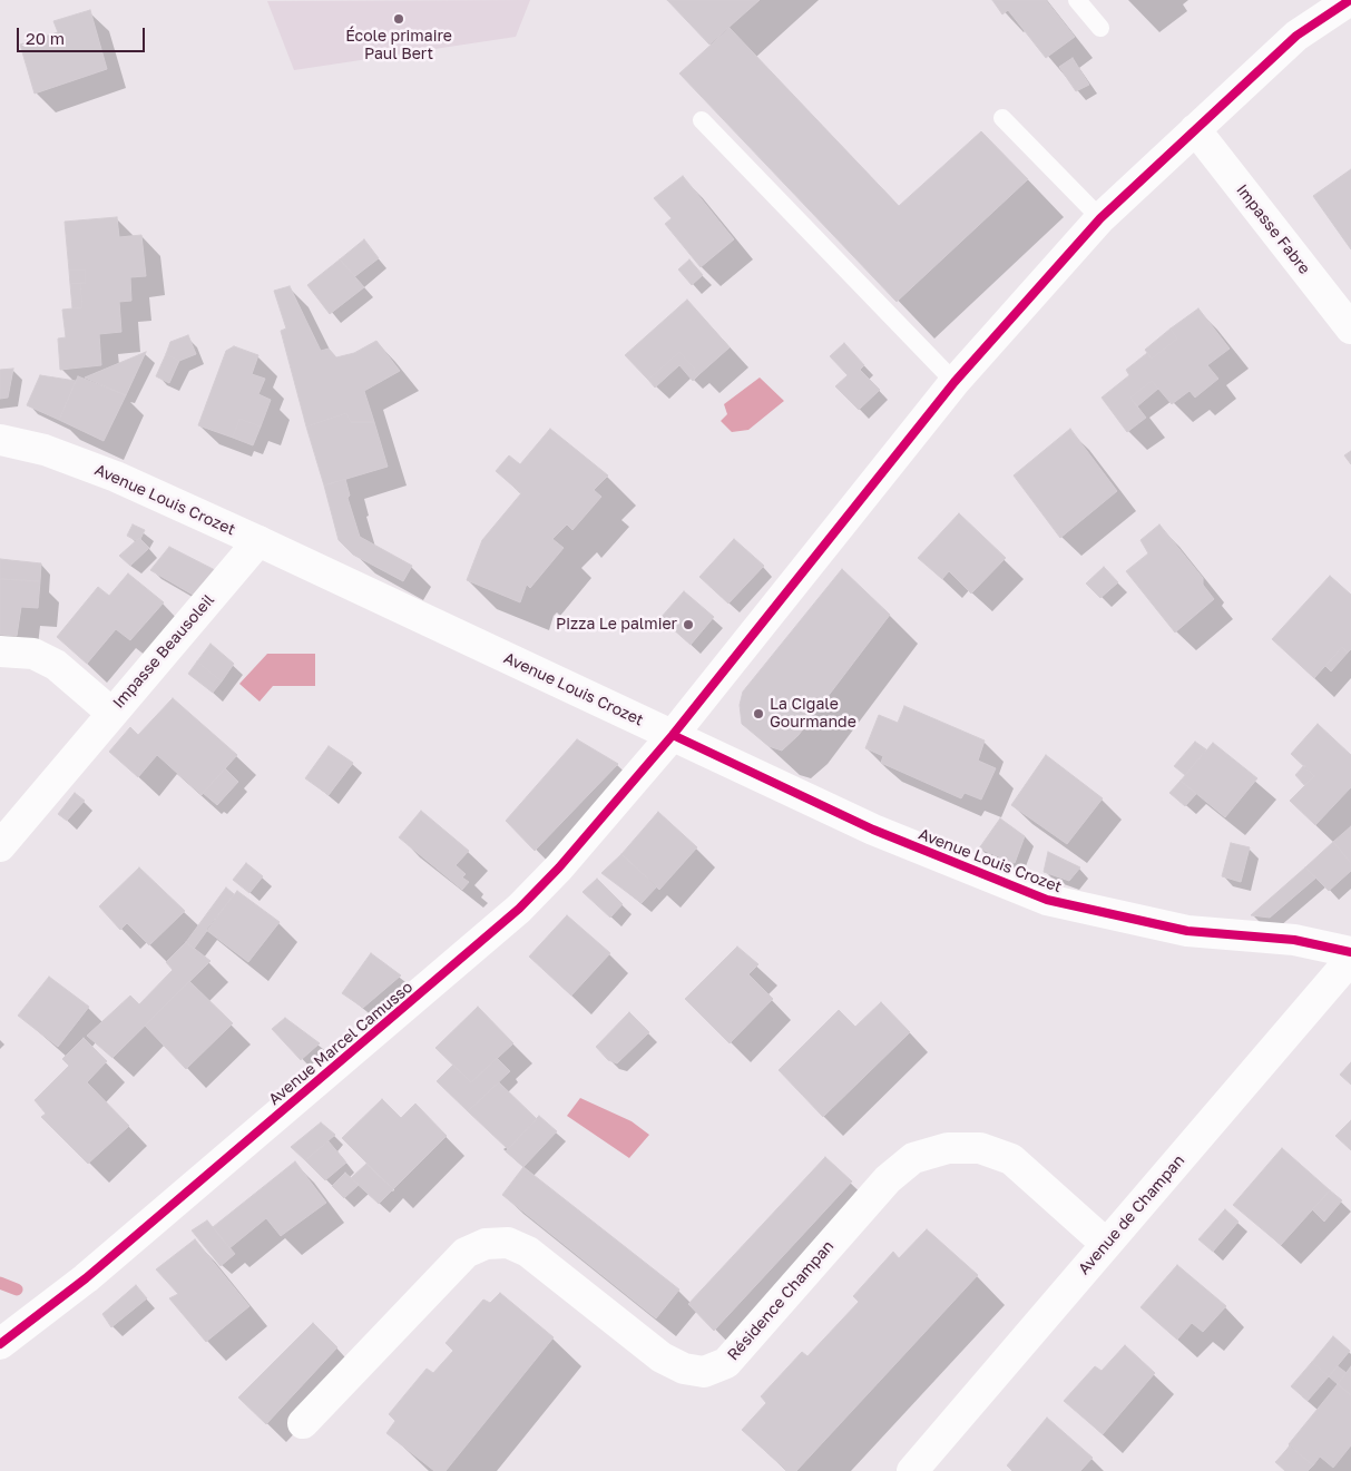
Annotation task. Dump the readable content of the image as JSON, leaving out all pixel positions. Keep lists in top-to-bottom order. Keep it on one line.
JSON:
{"streets":{"street":["Impasse Fabre","Avenue Louis Crozet","Impasse Beausoleil","Avenue Marcel Camusso","Avenue de Champan","Résidence Champan"]},"crossings":[["Impasse Fabre","Avenue Marcel Camusso"],["Avenue Louis Crozet","Impasse Beausoleil"],["Avenue Louis Crozet","Avenue Marcel Camusso"],["Avenue de Champan","Résidence Champan"]],"places":["École primaire Paul Bert","Pizza Le palmier","La Cigale Gourmande"],"scale_bar":"20 m"}
